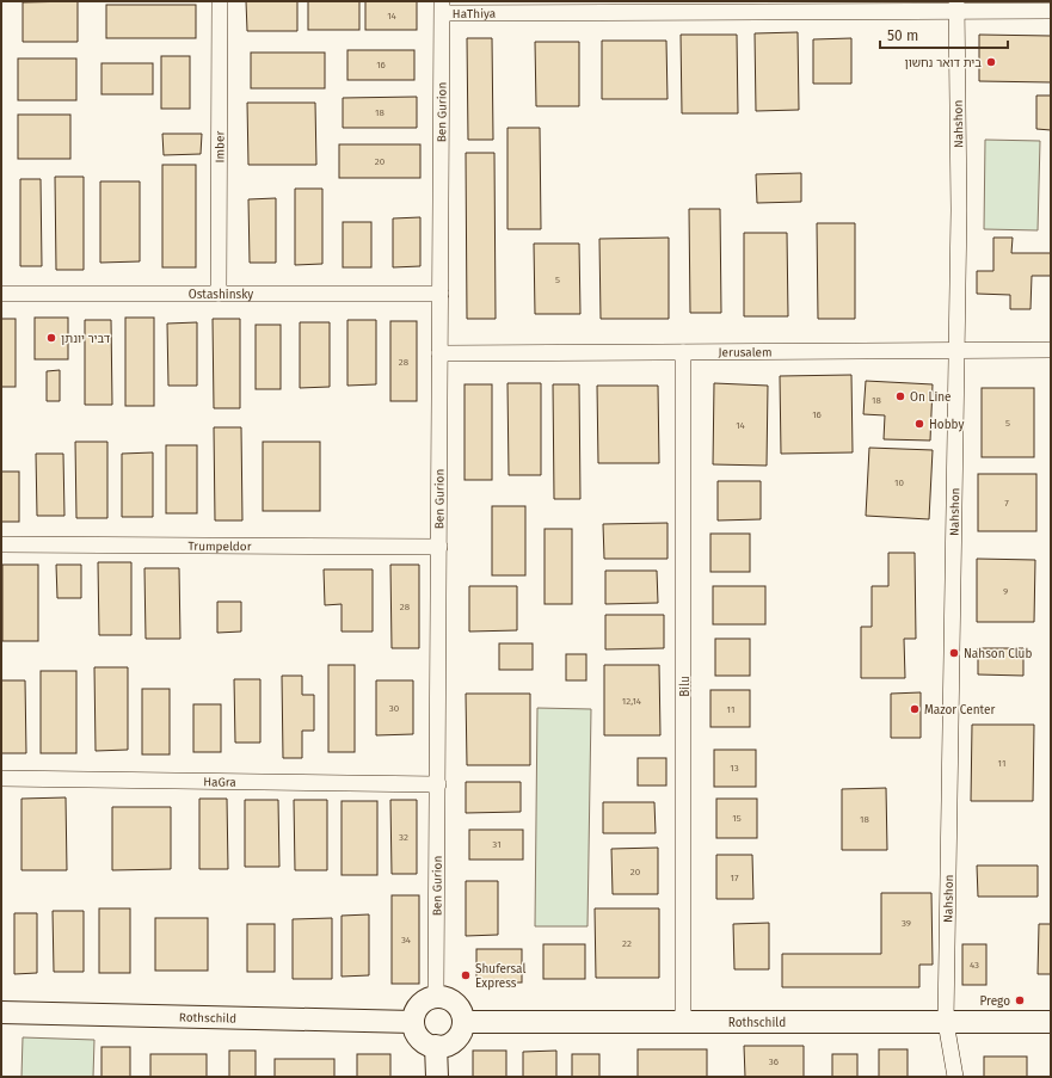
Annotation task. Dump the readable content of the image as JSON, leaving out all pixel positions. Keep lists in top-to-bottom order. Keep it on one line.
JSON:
{"streets":{"street":["HaThiya","Ben Gurion","Nahshon","Imber","Ostashinsky","Jerusalem","Trumpeldor","Bilu","HaGra","Rothschild"]},"crossings":[["HaThiya","Ben Gurion"],["HaThiya","Nahshon"],["Ben Gurion","Ostashinsky"],["Ben Gurion","Jerusalem"],["Ben Gurion","Trumpeldor"],["Ben Gurion","HaGra"],["Ben Gurion","Rothschild"],["Nahshon","Jerusalem"],["Nahshon","Rothschild"],["Imber","Ostashinsky"],["Jerusalem","Bilu"],["Bilu","Rothschild"]],"places":["בית דואר נחשון","דביר יונתן","On Line","Hobby","Nahson Club","Mazor Center","Shufersal Express","Prego"],"house_numbers":["14","16","18","20","5","28","18","16","5","14","10","7","9","28","12,14","30","11","11","13","15","18","32","31","20","17","39","34","22","43","36"],"scale_bar":"50 m"}
